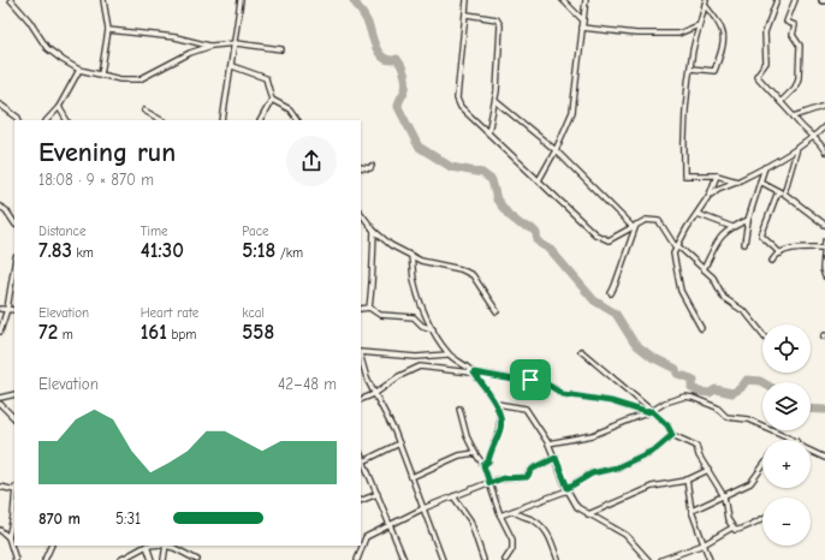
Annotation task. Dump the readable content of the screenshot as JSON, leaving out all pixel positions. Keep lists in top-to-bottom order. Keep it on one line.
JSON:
{"page":{"heading":["Evening run","18:08 · 9 × 870 m"],"stats":[["Distance","7.83 km"],["Time","41:30"],["Pace","5:18 /km"],["Elevation","72 m"],["Heart rate","161 bpm"],["kcal","558"]],"map_buttons":["+","−"],"chart":["Elevation","42–48 m"],"list":[{"name":"870 m","note":"5:31"}]}}
